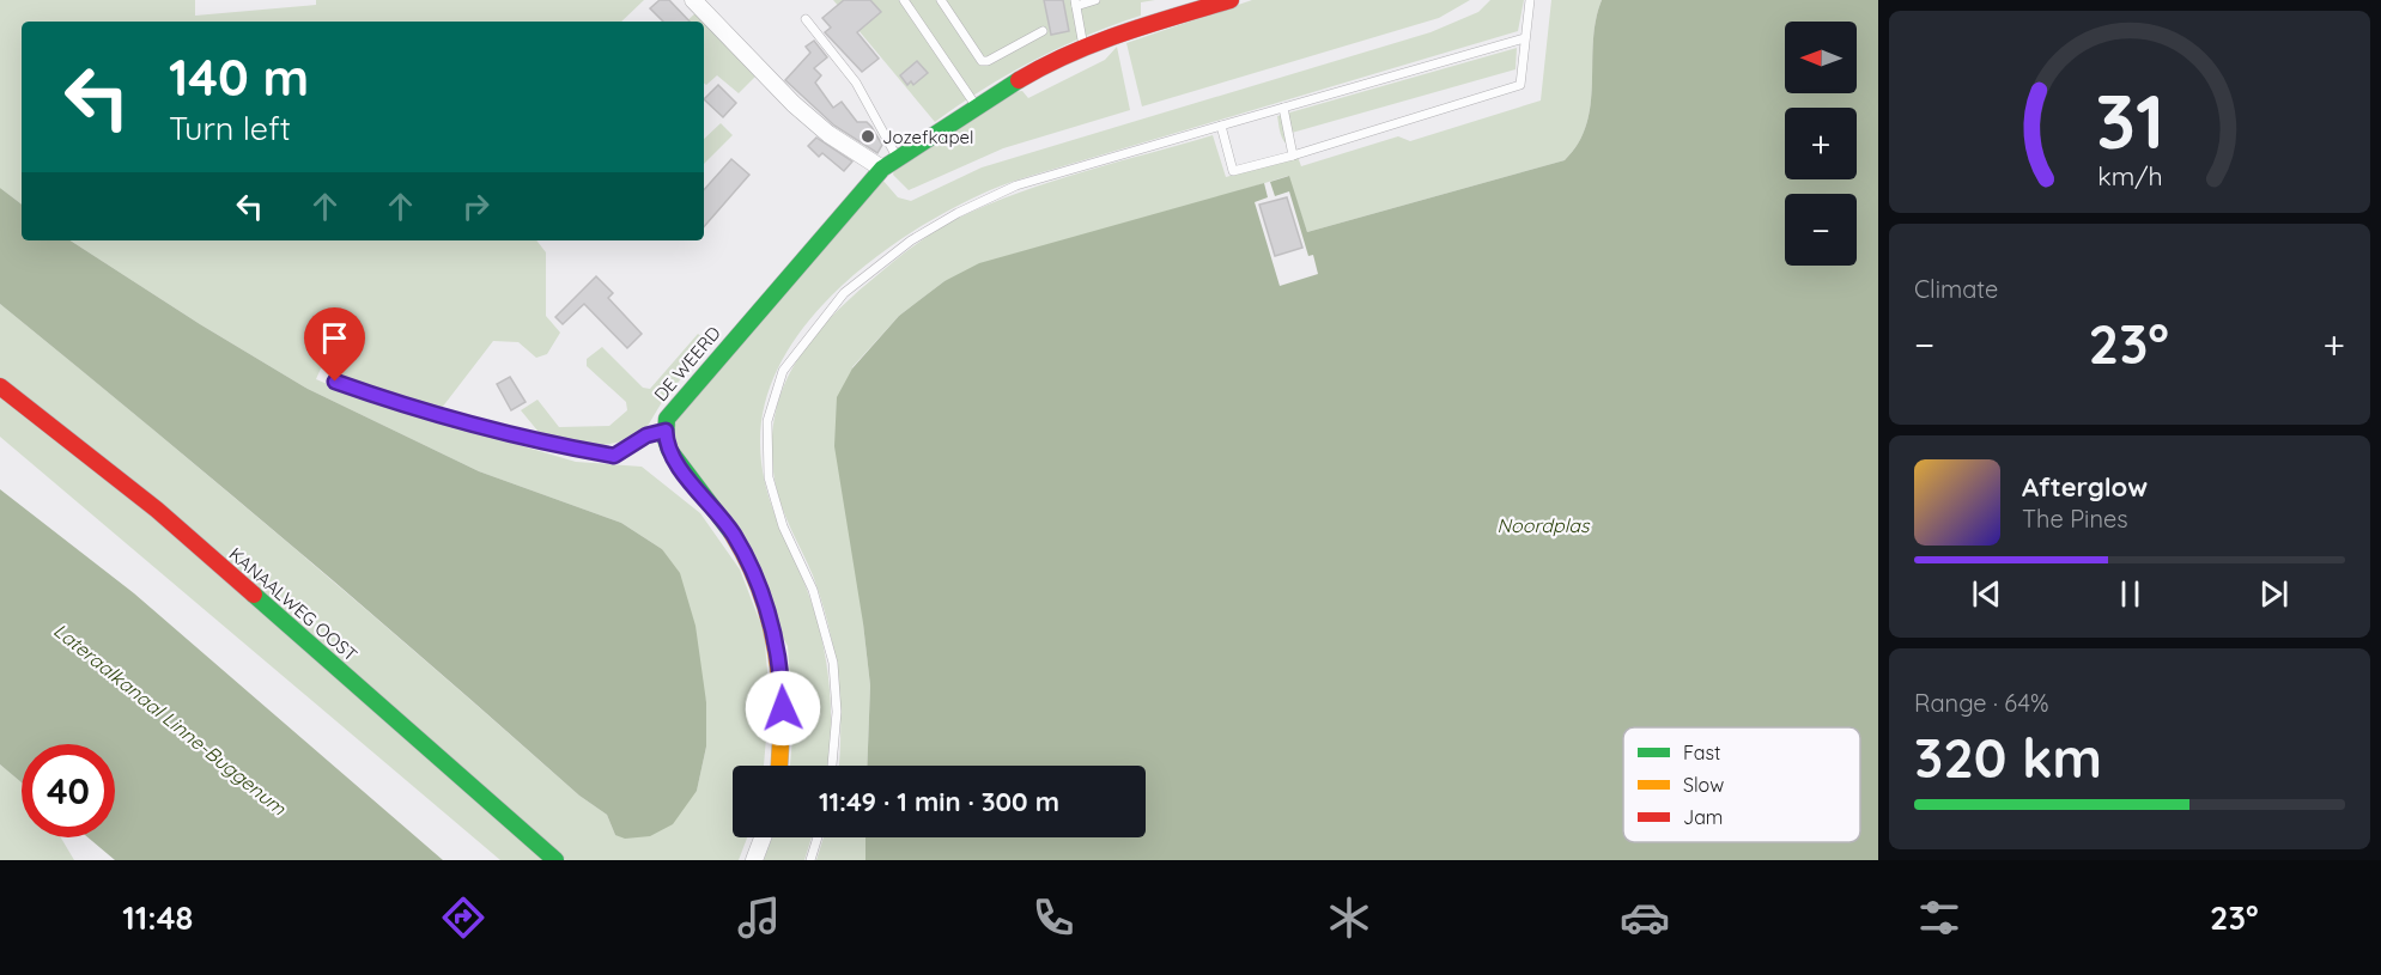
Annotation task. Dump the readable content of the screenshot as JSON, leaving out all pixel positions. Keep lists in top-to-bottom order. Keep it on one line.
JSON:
{"streets":{"street":["DE WEERD","KANAALWEG OOST"]},"water":["Noordplas","Lateraalkanaal Linne-Buggenum"],"places":["Jozefkapel"],"legend":["Fast","Slow","Jam"],"north":"left","page":{"map_buttons":["+","−"],"turn":["140 m","Turn left"],"tile":["Climate",["Range · 64%","320 km"]],"heat":["−","23°","+"],"song":["Afterglow","The Pines"],"limit":"40","trip":"11:49 · 1 min · 300 m","tabs":["11:48","23°"],"gauge":["31","km/h"]}}
